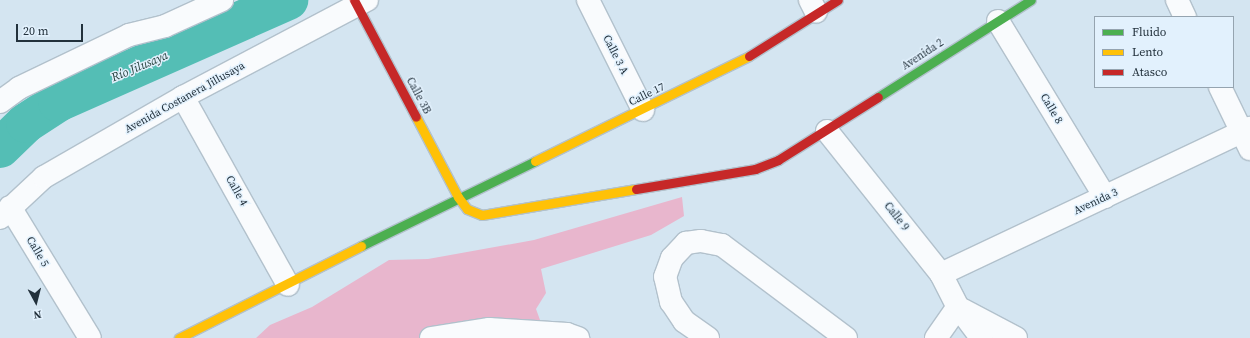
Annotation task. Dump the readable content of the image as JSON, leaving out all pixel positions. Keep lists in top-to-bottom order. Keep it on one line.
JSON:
{"streets":{"street":["Calle 3 A","Avenida 2","Calle 17","Calle 3B","Avenida Costanera Jillusaya","Calle 8","Calle 4","Avenida 3","Calle 9","Calle 5"]},"crossings":[["Calle 3 A","Calle 17"],["Avenida 2","Calle 3B"],["Avenida 2","Calle 8"],["Avenida 2","Calle 9"],["Calle 17","Calle 3B"],["Calle 17","Calle 4"],["Calle 3B","Avenida Costanera Jillusaya"],["Calle 3B","Calle 9"],["Avenida Costanera Jillusaya","Calle 4"],["Avenida Costanera Jillusaya","Calle 5"],["Calle 8","Avenida 3"],["Avenida 3","Calle 9"]],"water":["Río Jilusaya"],"legend":["Fluido","Lento","Atasco"],"scale_bar":"20 m","north":"bottom"}
